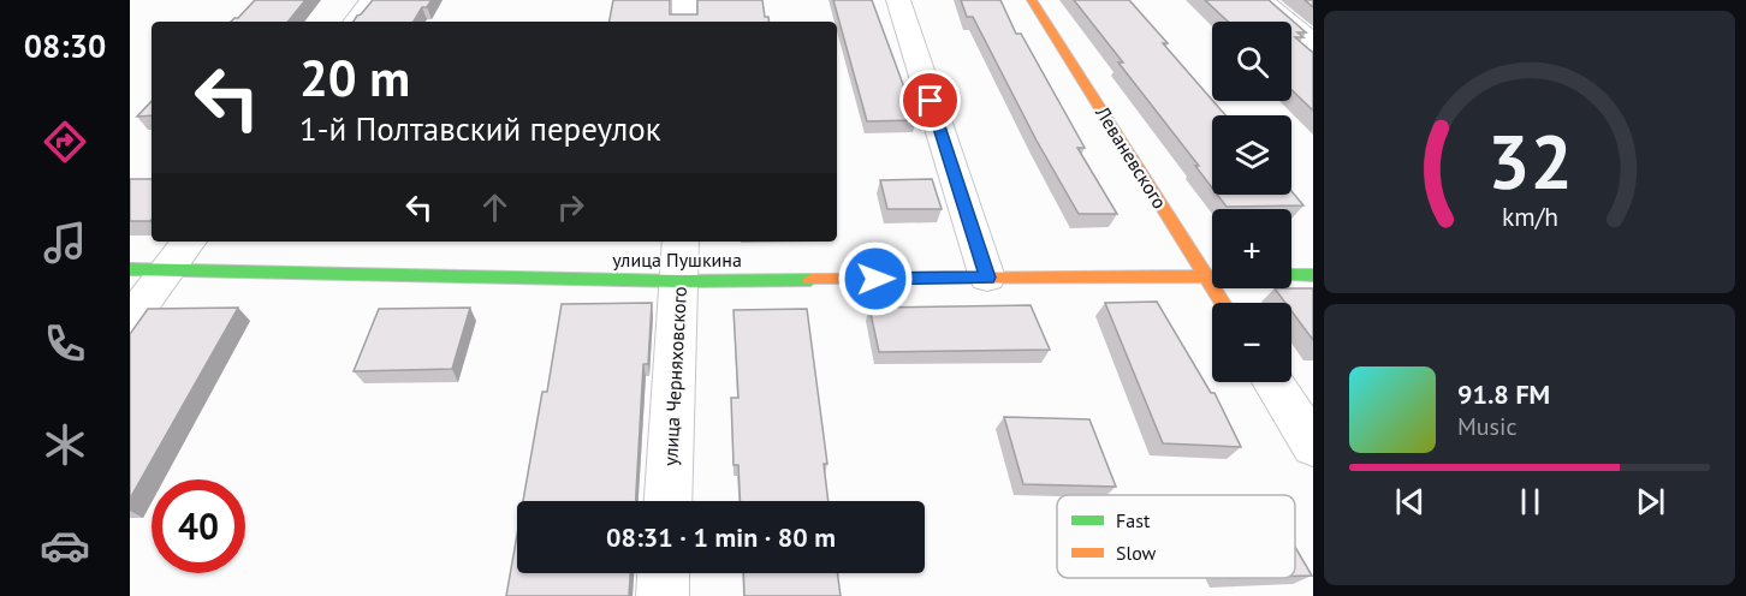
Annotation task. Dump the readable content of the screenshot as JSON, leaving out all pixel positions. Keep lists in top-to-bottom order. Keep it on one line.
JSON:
{"streets":{"street":["Леваневского","улица Пушкина","улица Черняховского"]},"crossings":[["Леваневского","улица Пушкина"],["улица Пушкина","улица Черняховского"]],"legend":["Fast","Slow"],"page":{"tabs":"08:30","map_buttons":["+","−"],"turn":["20 m","1-й Полтавский переулок"],"song":["91.8 FM","Music"],"limit":"40","trip":"08:31 · 1 min · 80 m","gauge":["32","km/h"]}}
